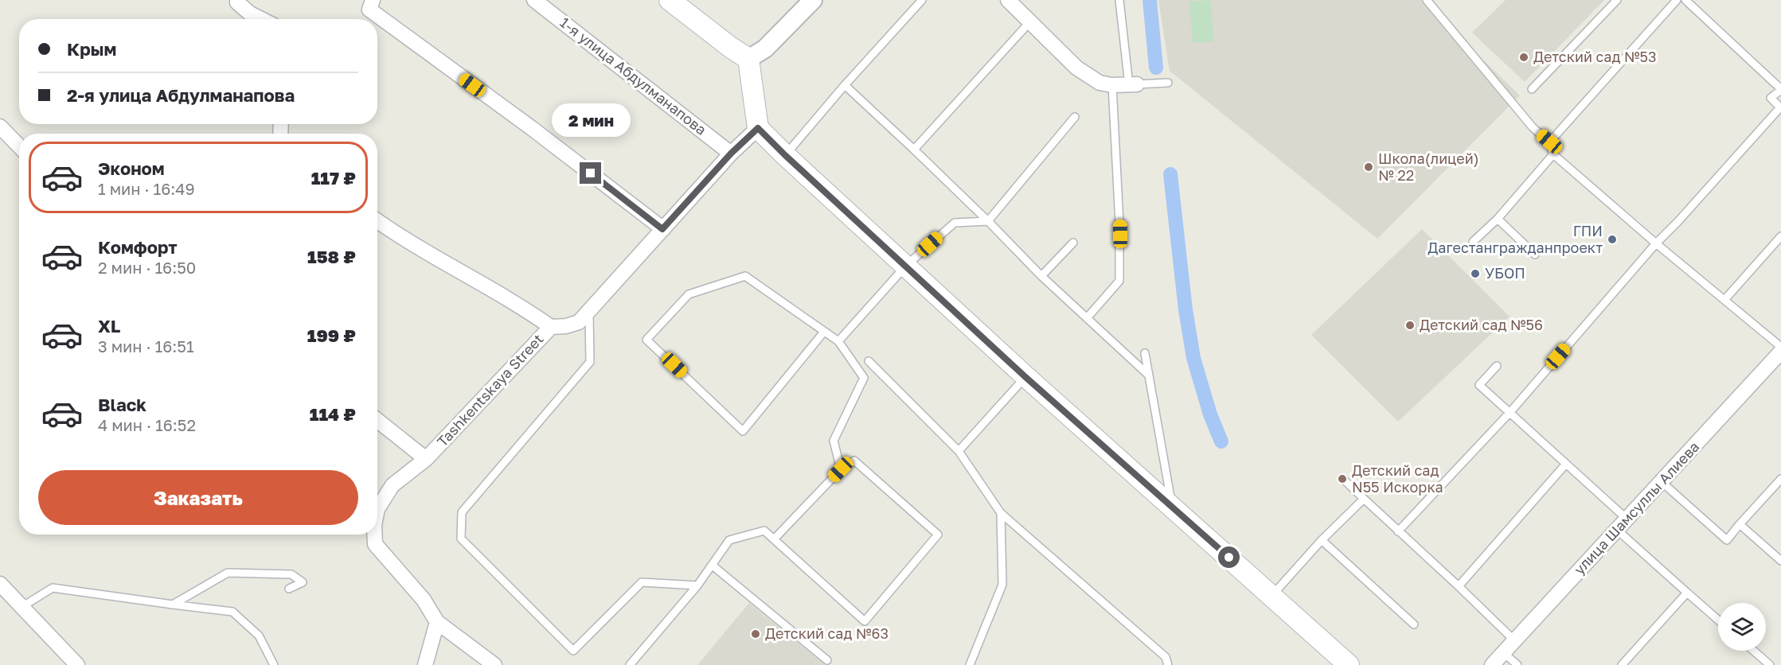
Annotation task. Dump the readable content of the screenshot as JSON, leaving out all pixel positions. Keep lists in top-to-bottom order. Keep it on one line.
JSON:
{"streets":{"street":["1-я улица Абдулманапова","Tashkentskaya Street","улица Шамсуллы Алиева"]},"crossings":[["1-я улица Абдулманапова","Tashkentskaya Street"]],"places":["Детский сад №53","Школа(лицей) № 22","ГПИ Дагестангражданпроект","УБОП","Детский сад №56","Детский сад N55 Искорка","Детский сад №63"],"page":{"banner":["Крым","2-я улица Абдулманапова"],"bubble":"2 мин","list":[{"name":"Эконом","note":"1 мин · 16:49","value":"117 ₽"},{"name":"Комфорт","note":"2 мин · 16:50","value":"158 ₽"},{"name":"XL","note":"3 мин · 16:51","value":"199 ₽"},{"name":"Black","note":"4 мин · 16:52","value":"114 ₽"}],"buttons":"Заказать"}}
